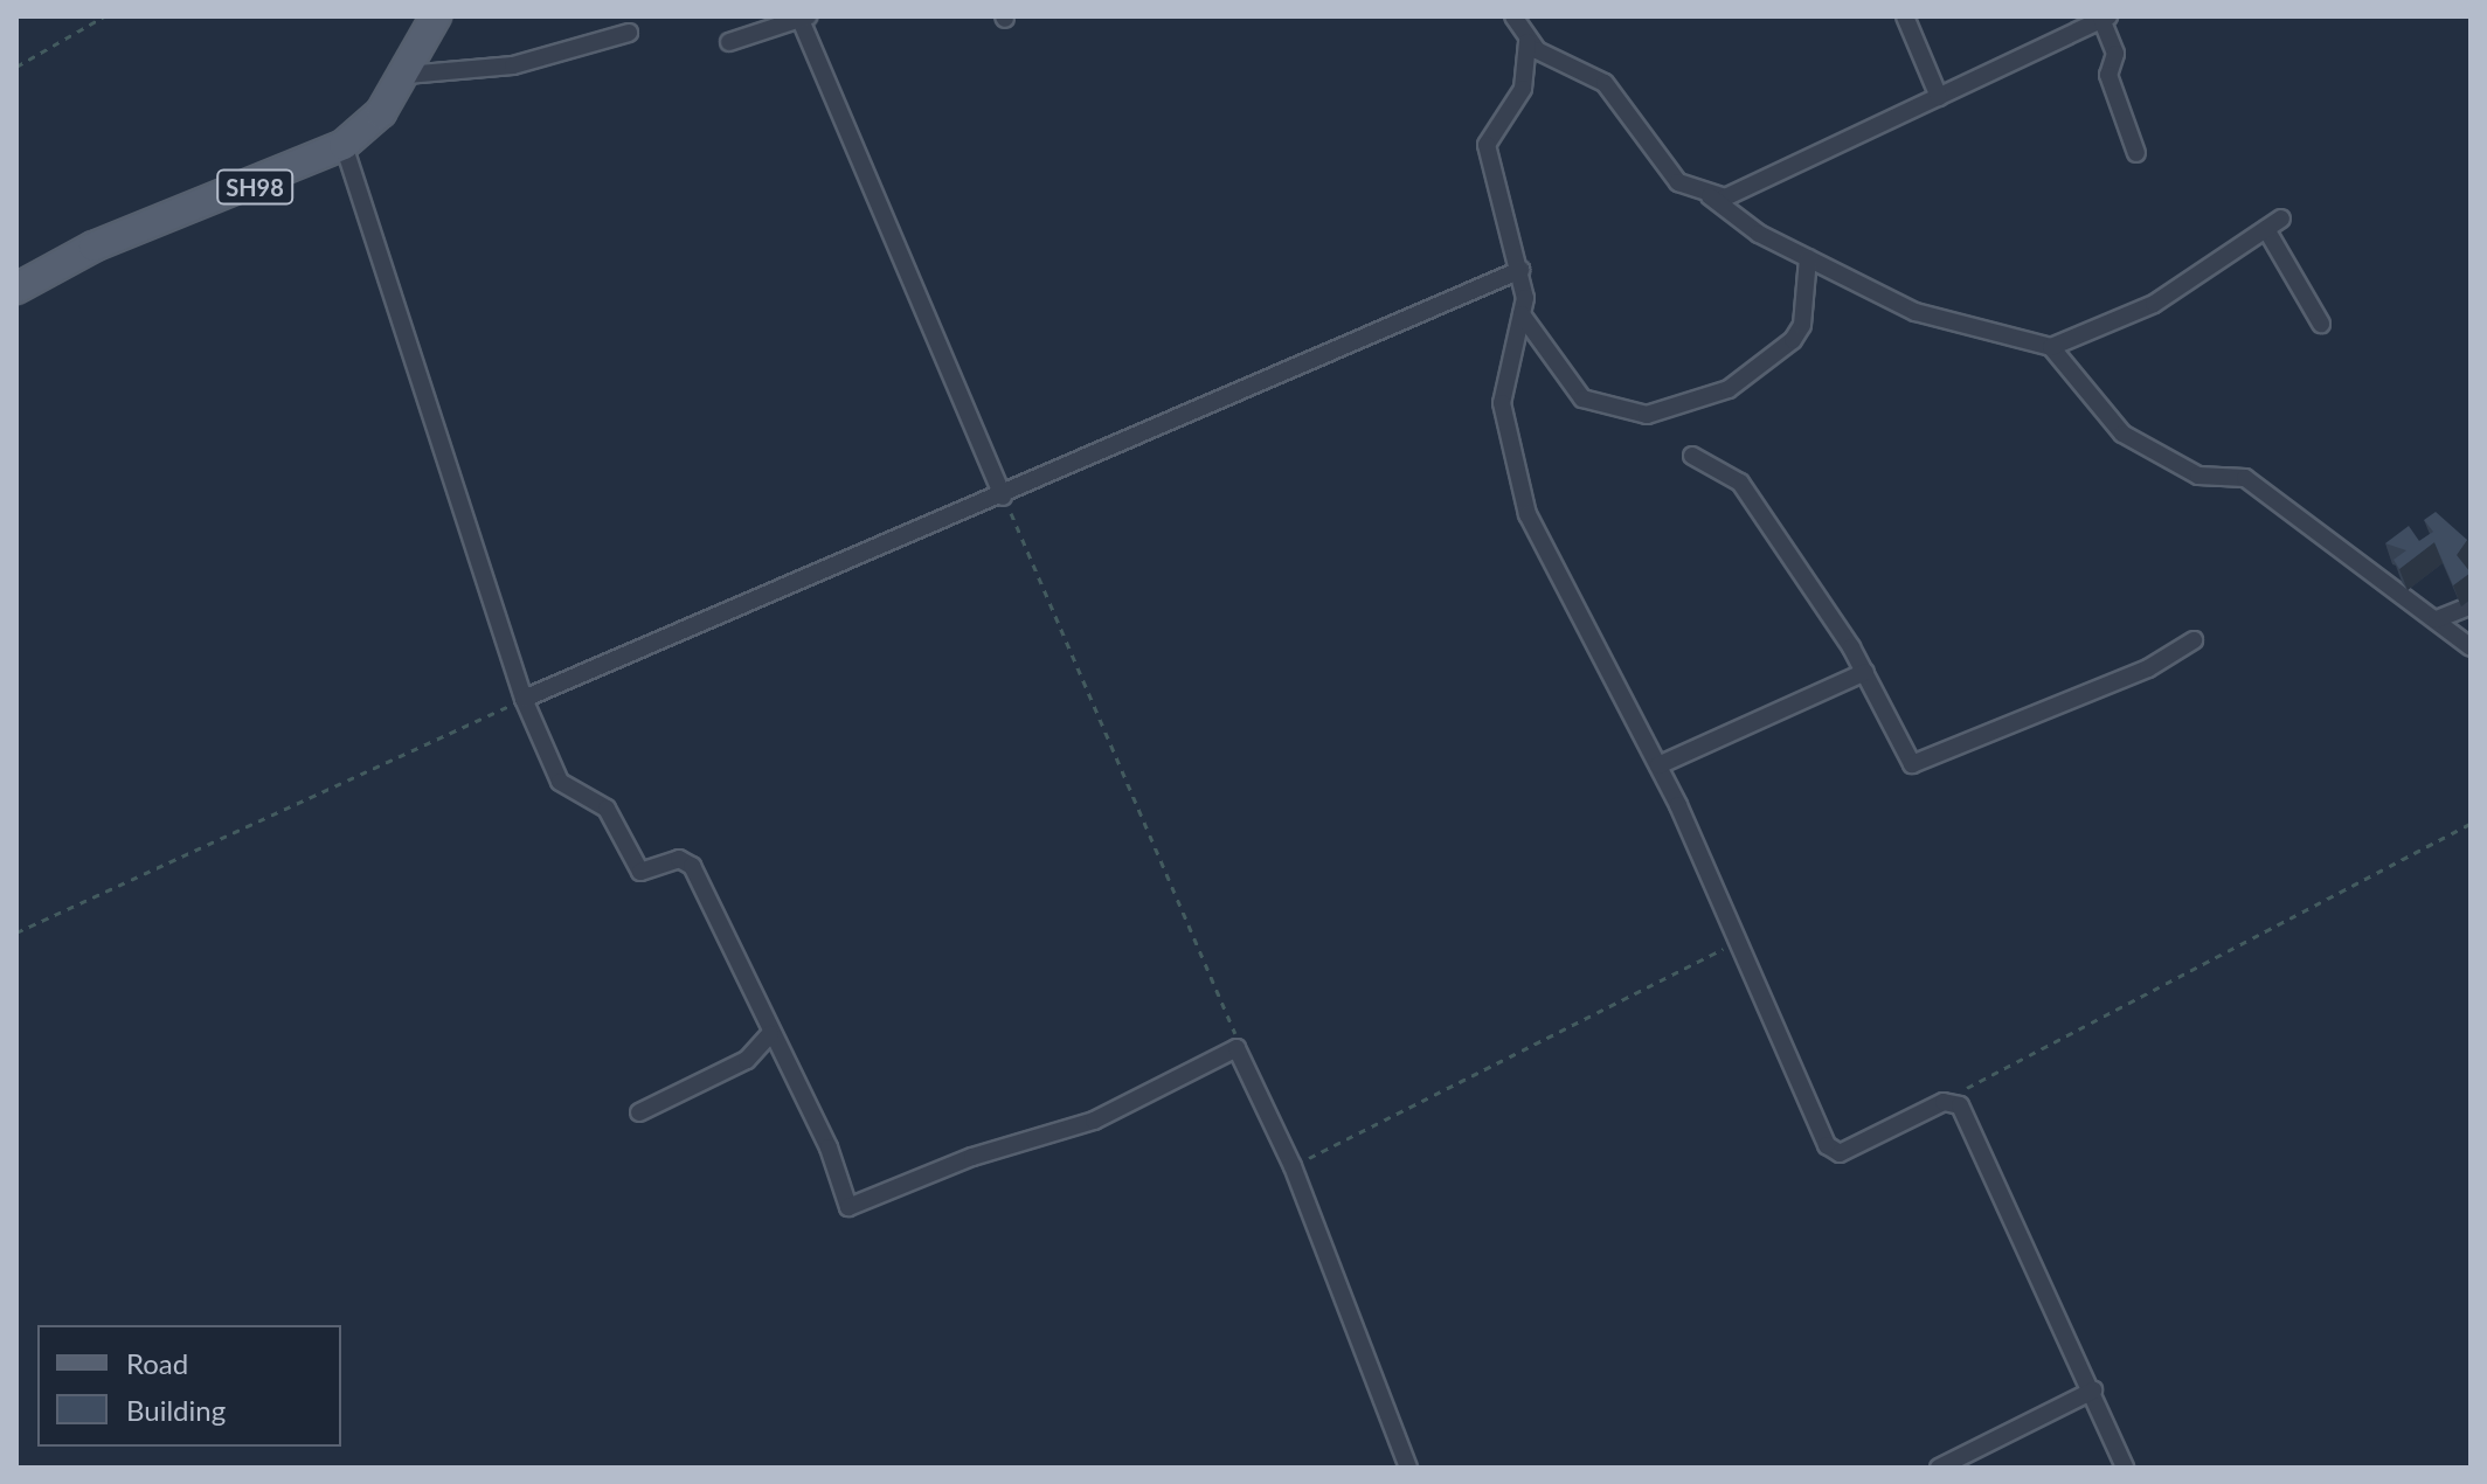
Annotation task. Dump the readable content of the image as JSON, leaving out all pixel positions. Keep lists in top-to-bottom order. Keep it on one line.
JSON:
{"streets":{"main road":["SH98"]},"legend":["Road","Building"]}
